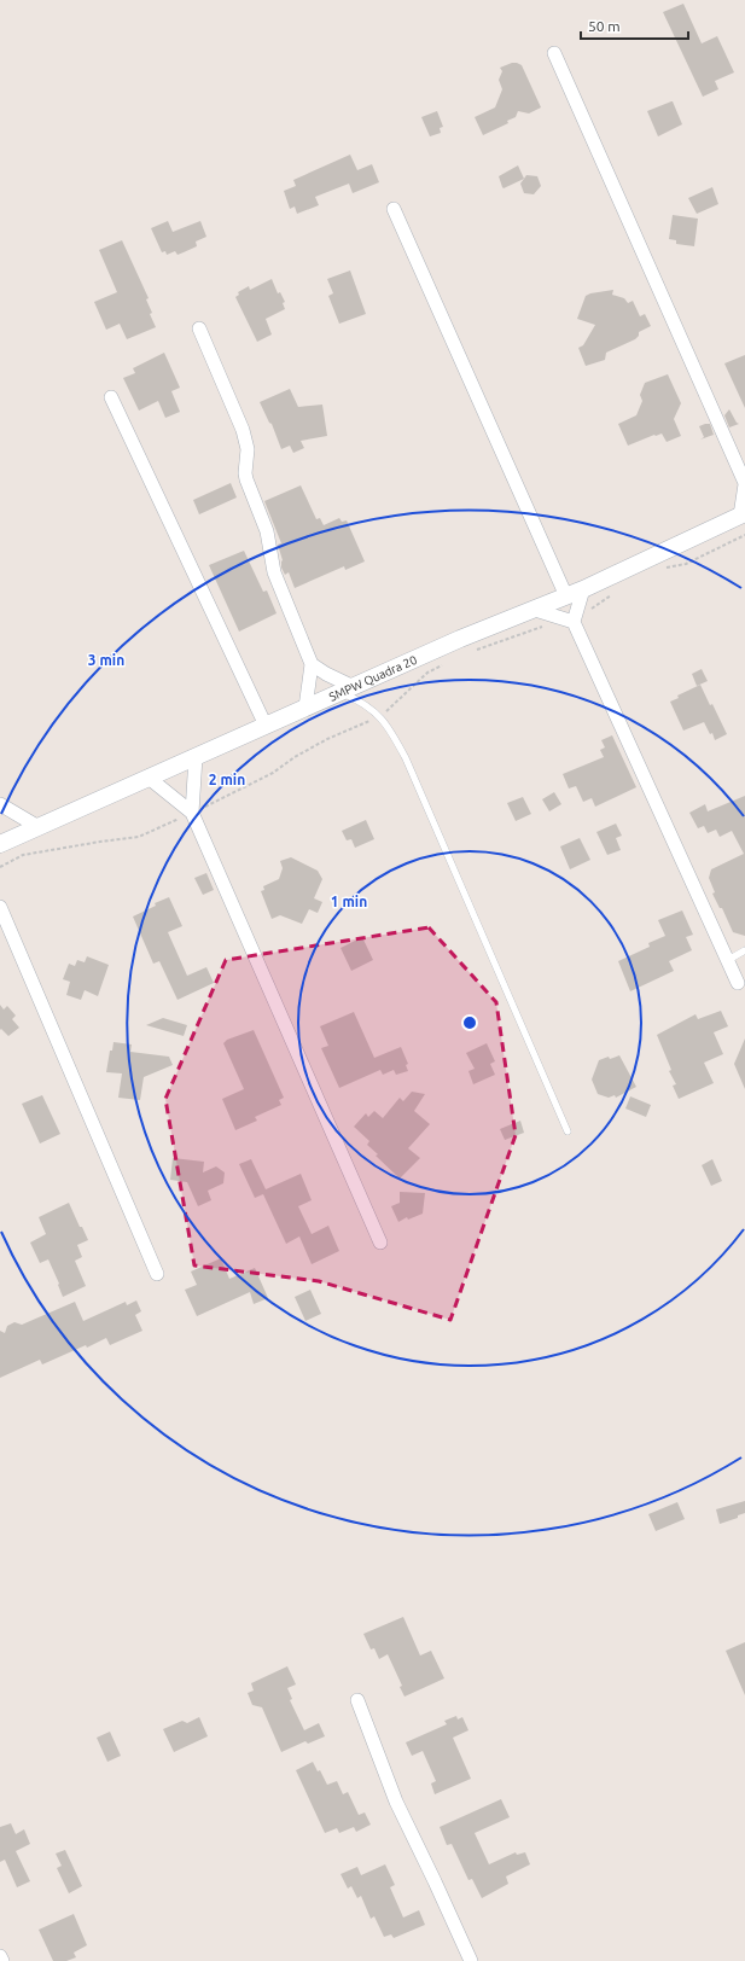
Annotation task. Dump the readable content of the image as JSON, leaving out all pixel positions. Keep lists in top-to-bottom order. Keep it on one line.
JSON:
{"streets":{"street":["SMPW Quadra 20"]},"scale_bar":"50 m","rings":["3 min","2 min","1 min"]}
